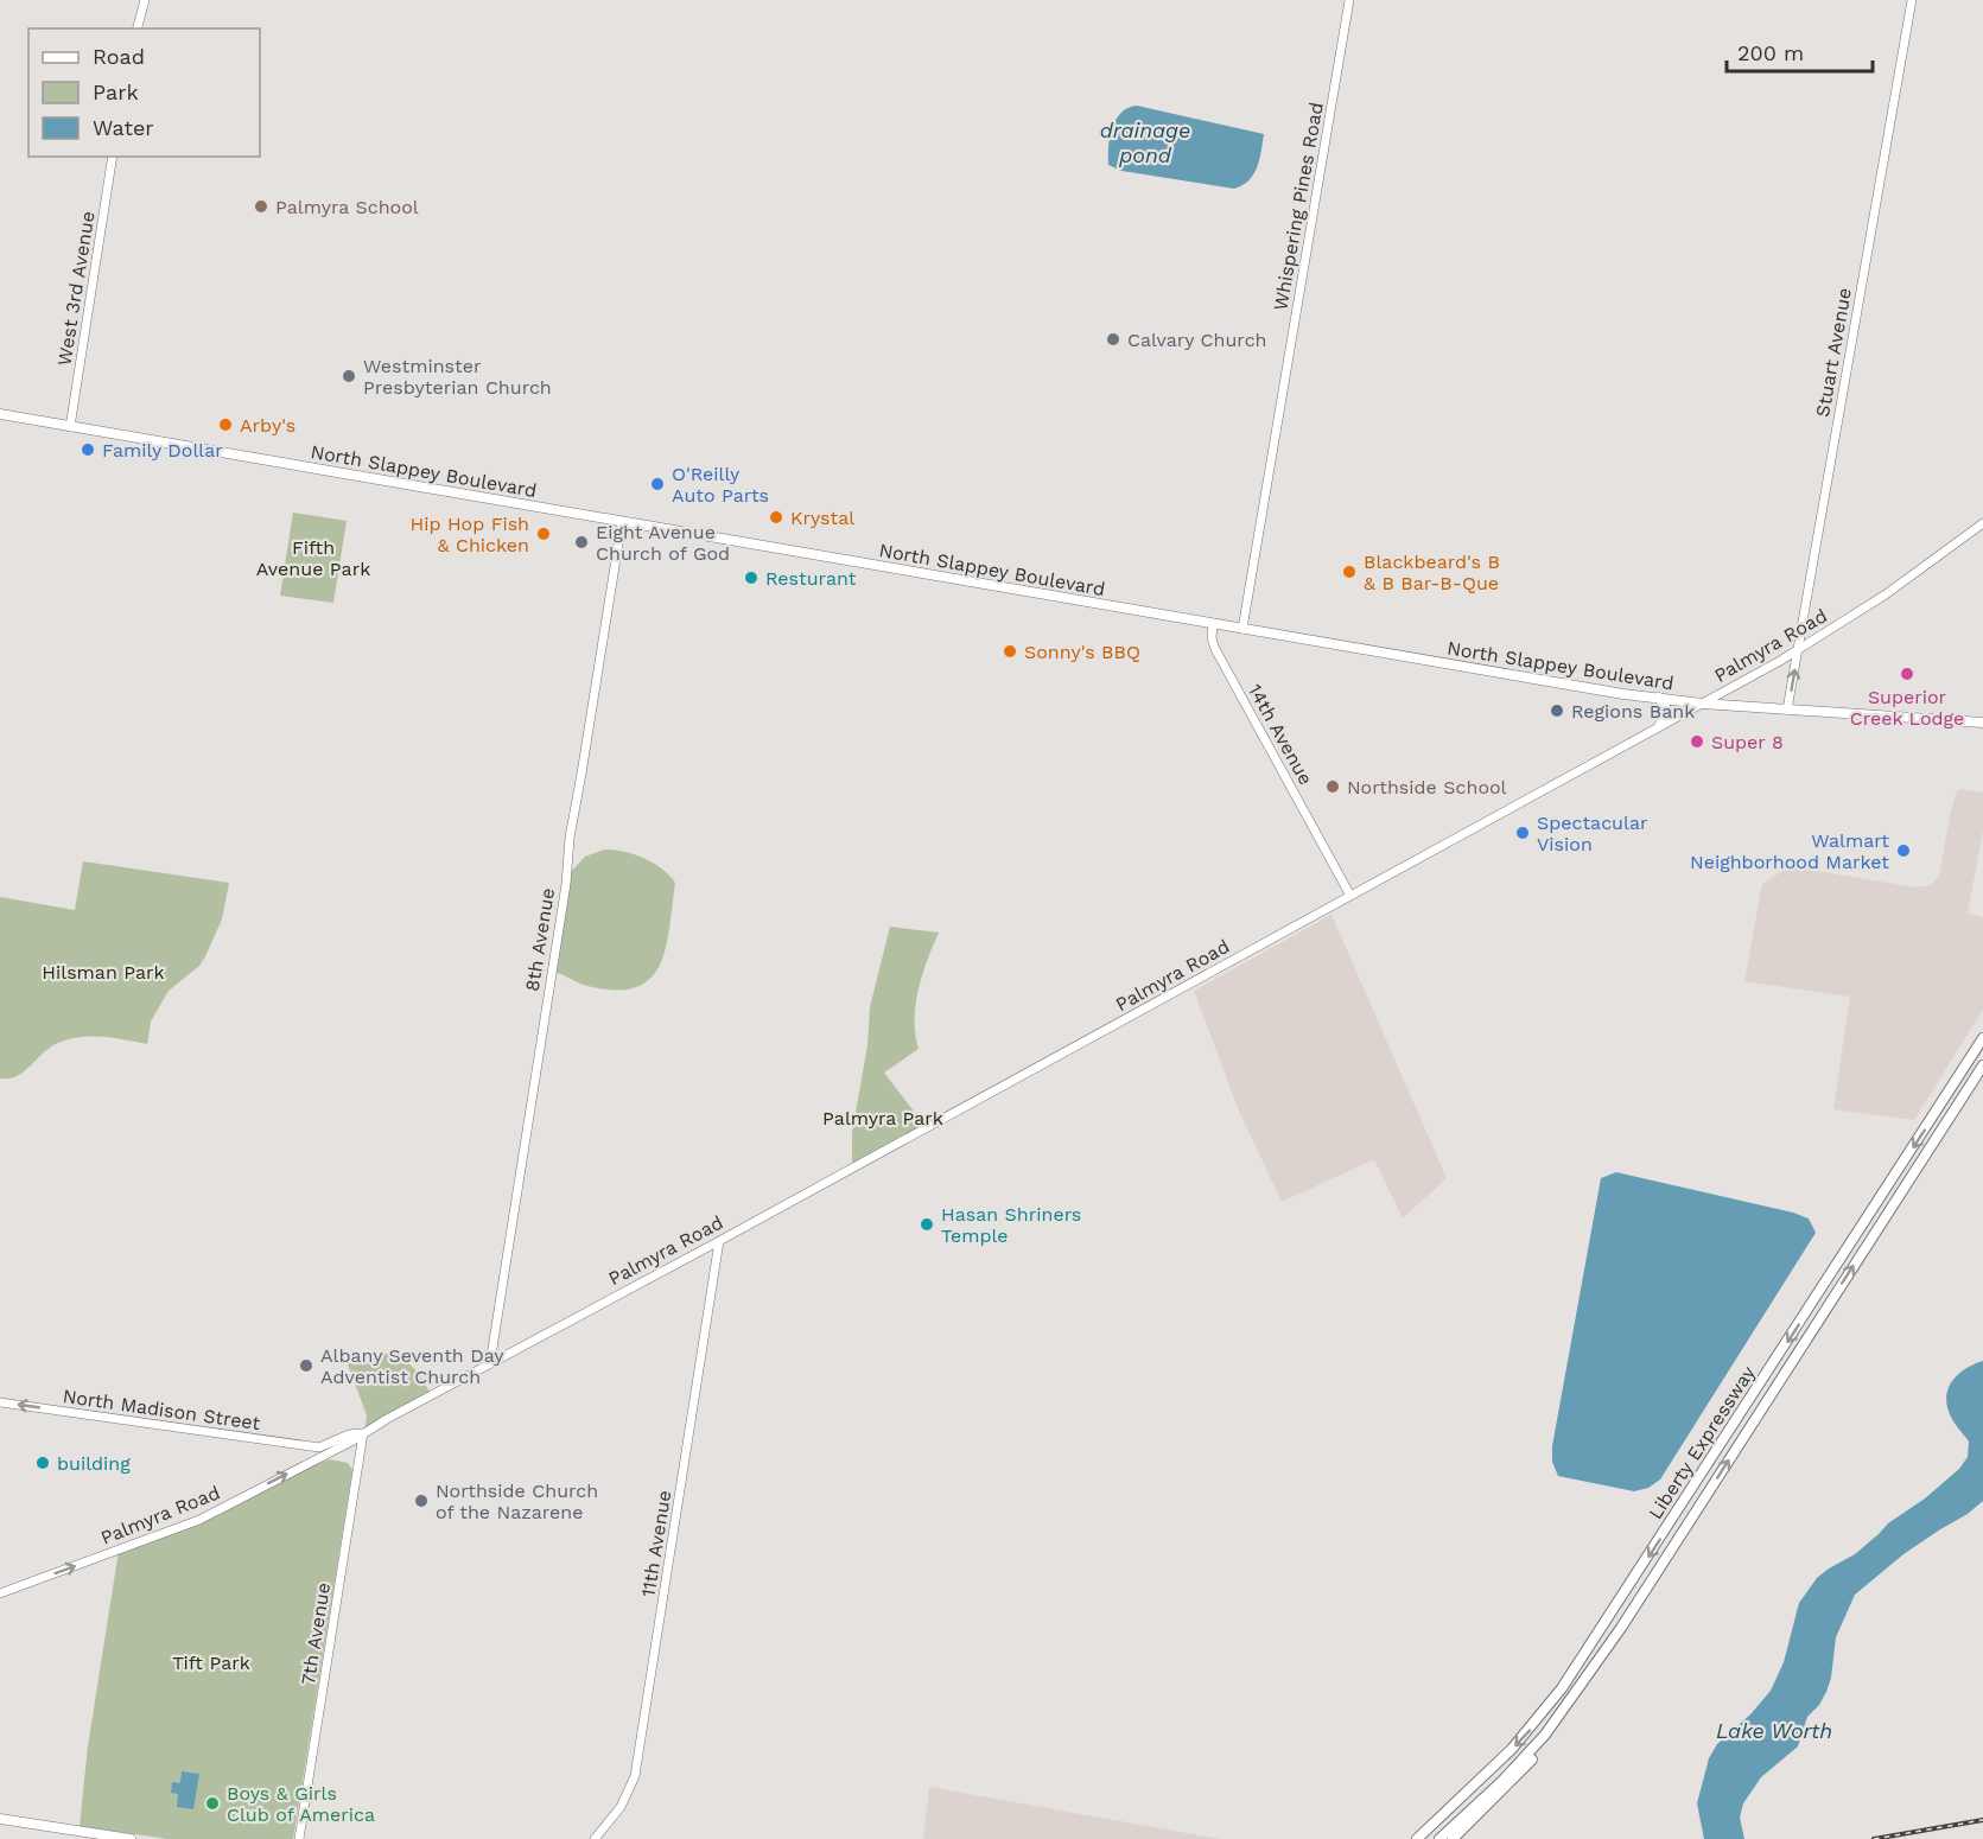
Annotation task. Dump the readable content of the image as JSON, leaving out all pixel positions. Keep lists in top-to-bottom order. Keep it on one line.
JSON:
{"streets":{"highway":["Liberty Expressway"],"main road":["North Slappey Boulevard"],"street":["Whispering Pines Road","West 3rd Avenue","Stuart Avenue","Palmyra Road","14th Avenue","8th Avenue","North Madison Street","11th Avenue","7th Avenue"]},"crossings":[["Whispering Pines Road","North Slappey Boulevard"],["West 3rd Avenue","North Slappey Boulevard"],["Stuart Avenue","North Slappey Boulevard"],["Stuart Avenue","Palmyra Road"],["North Slappey Boulevard","Palmyra Road"],["North Slappey Boulevard","14th Avenue"],["North Slappey Boulevard","8th Avenue"],["Palmyra Road","14th Avenue"],["Palmyra Road","8th Avenue"],["Palmyra Road","North Madison Street"],["Palmyra Road","11th Avenue"],["Palmyra Road","7th Avenue"]],"one_way":["North Madison Street"],"water":["drainage pond","Lake Worth"],"parks":["Fifth Avenue Park","Hilsman Park","Palmyra Park","Tift Park"],"places":["Palmyra School","Calvary Church","Westminster Presbyterian Church","Arby's","Family Dollar","O'Reilly Auto Parts","Krystal","Hip Hop Fish & Chicken","Eight Avenue Church of God","Blackbeard's B & B Bar-B-Que","Resturant","Sonny's BBQ","Superior Creek Lodge","Regions Bank","Super 8","Northside School","Spectacular Vision","Walmart Neighborhood Market","Hasan Shriners Temple","Albany Seventh Day Adventist Church","building","Northside Church of the Nazarene","Boys & Girls Club of America"],"legend":["Road","Park","Water"],"scale_bar":"200 m"}
